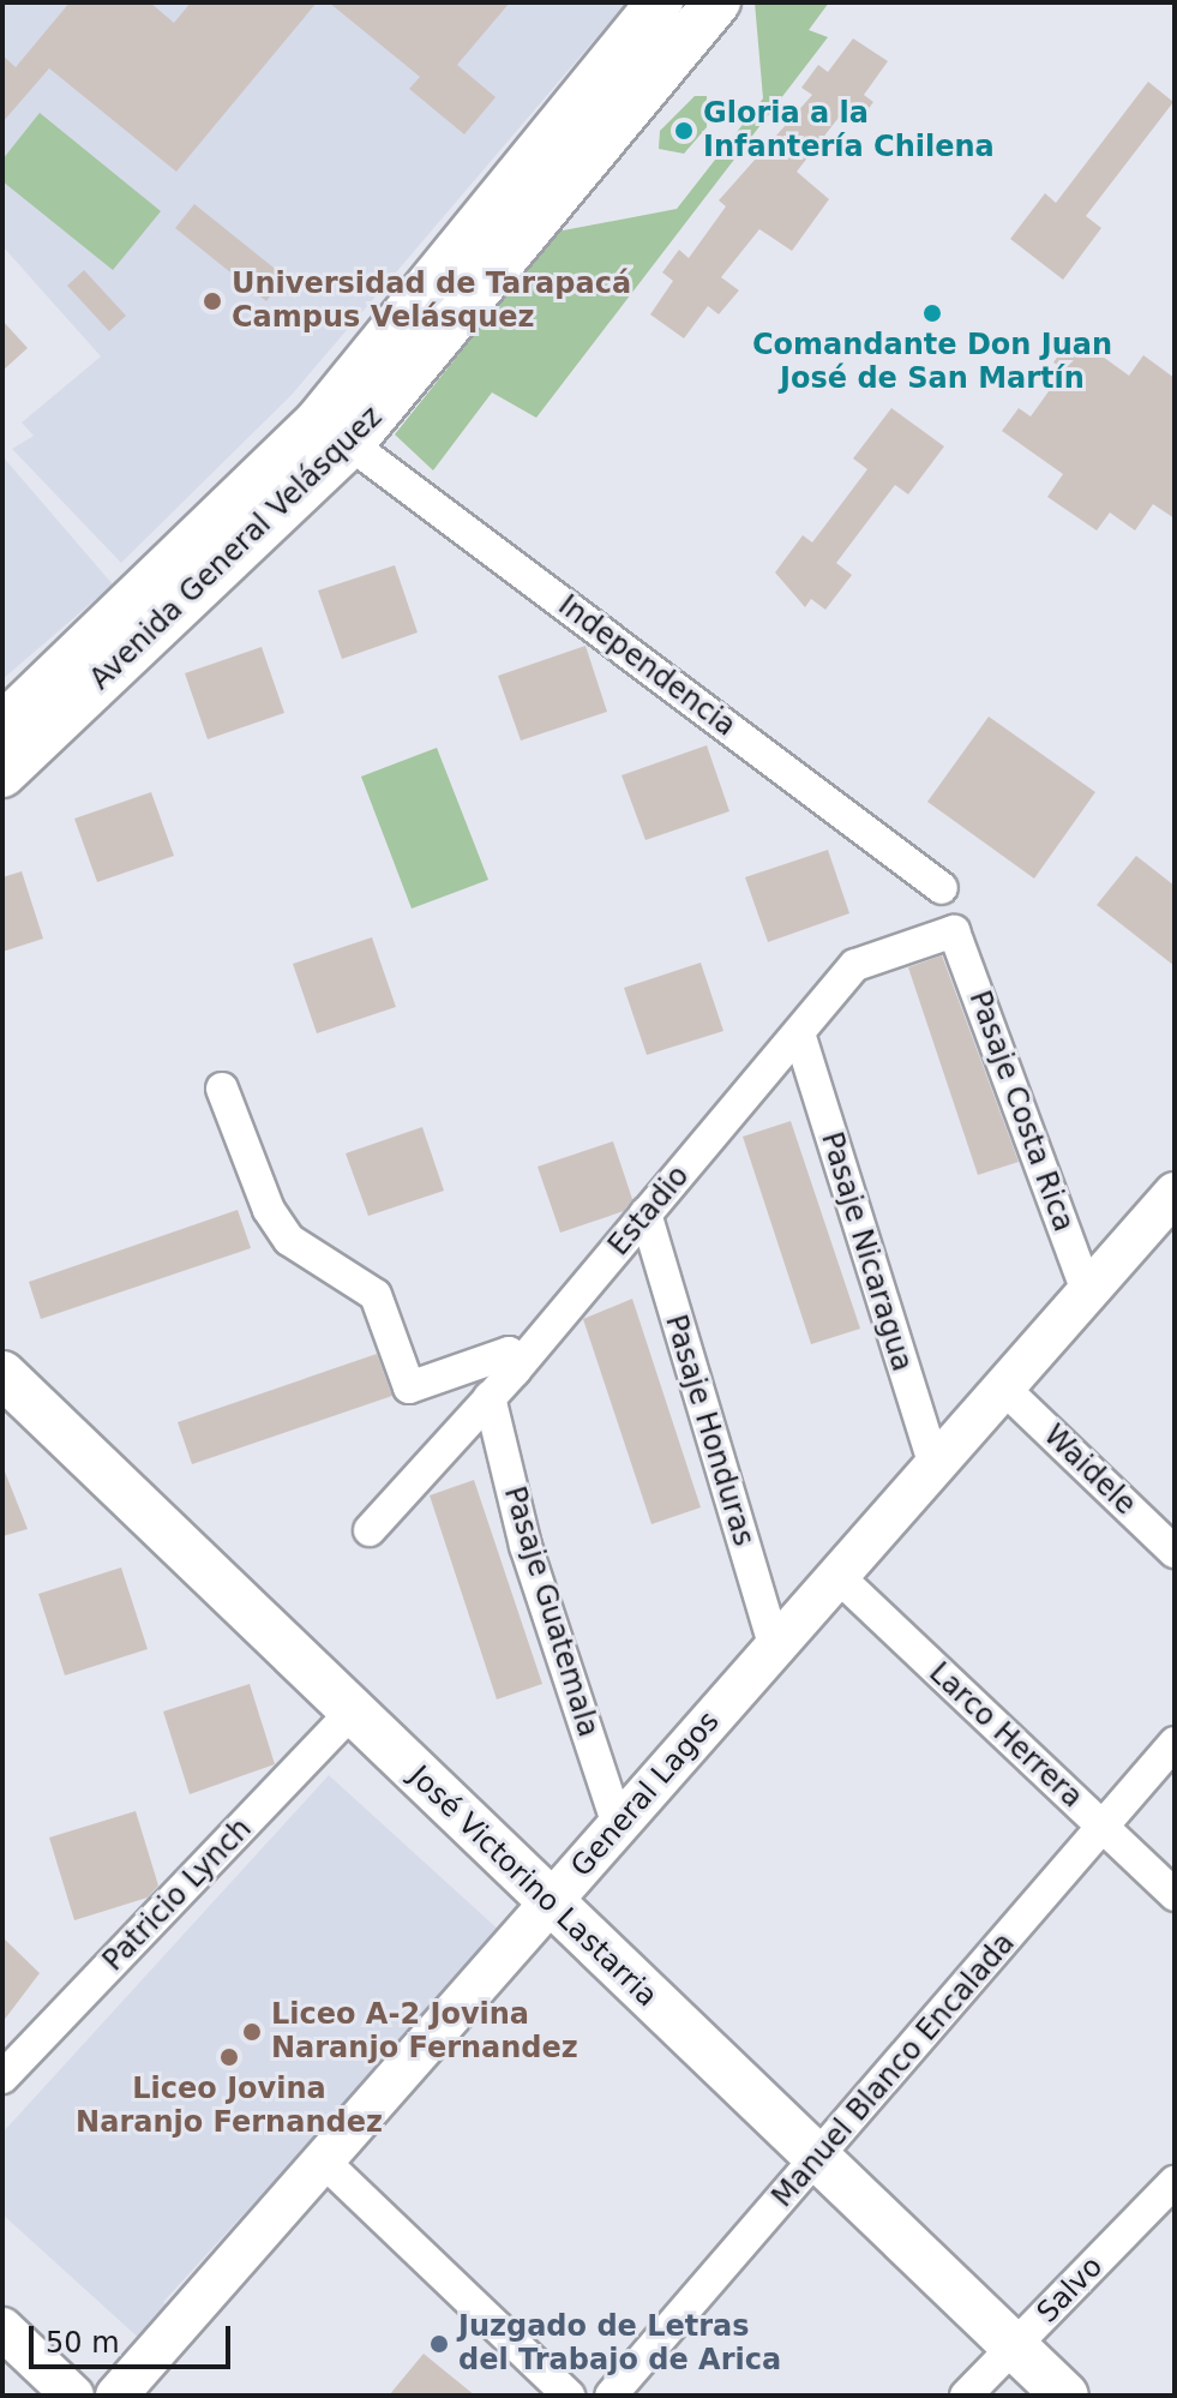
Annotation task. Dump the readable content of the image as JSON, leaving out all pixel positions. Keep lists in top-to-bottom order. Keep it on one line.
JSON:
{"streets":{"main road":["Avenida General Velásquez","José Victorino Lastarria"],"street":["Independencia","Pasaje Costa Rica","Estadio","Pasaje Nicaragua","Pasaje Honduras","Waidele","Pasaje Guatemala","Larco Herrera","General Lagos","Patricio Lynch","Manuel Blanco Encalada","Salvo"]},"crossings":[["Avenida General Velásquez","Independencia"],["Pasaje Costa Rica","Estadio"],["Pasaje Costa Rica","General Lagos"],["Estadio","Pasaje Nicaragua"],["Estadio","Pasaje Honduras"],["Estadio","Pasaje Guatemala"],["Pasaje Nicaragua","General Lagos"],["Pasaje Honduras","General Lagos"],["Waidele","General Lagos"],["Pasaje Guatemala","General Lagos"],["Larco Herrera","General Lagos"],["Larco Herrera","Manuel Blanco Encalada"],["General Lagos","José Victorino Lastarria"],["José Victorino Lastarria","Patricio Lynch"],["José Victorino Lastarria","Manuel Blanco Encalada"],["José Victorino Lastarria","Salvo"]],"places":["Gloria a la Infantería Chilena","Universidad de Tarapacá Campus Velásquez","Comandante Don Juan José de San Martín","Liceo A-2 Jovina Naranjo Fernandez","Liceo Jovina Naranjo Fernandez","Juzgado de Letras del Trabajo de Arica"],"scale_bar":"50 m"}
